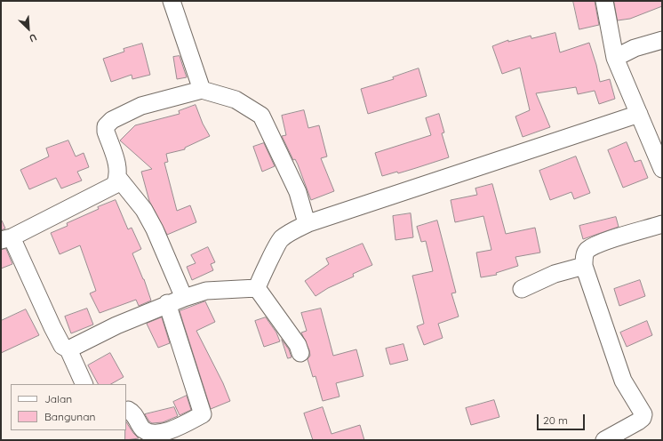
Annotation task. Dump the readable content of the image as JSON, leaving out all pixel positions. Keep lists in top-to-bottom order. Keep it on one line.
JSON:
{"legend":["Jalan","Bangunan"],"scale_bar":"20 m","north":"bottom right"}
